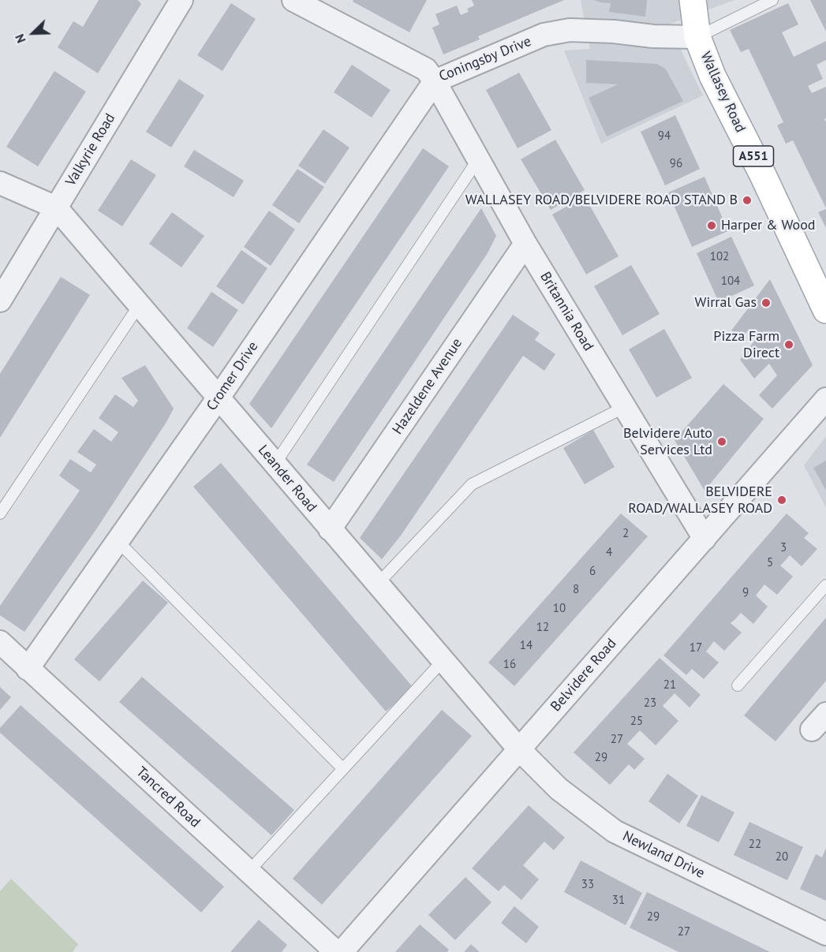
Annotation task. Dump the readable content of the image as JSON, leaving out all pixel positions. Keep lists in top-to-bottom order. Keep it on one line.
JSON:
{"streets":{"main road":["Wallasey Road","A551"],"street":["Coningsby Drive","Valkyrie Road","Britannia Road","Cromer Drive","Hazeldene Avenue","Leander Road","Belvidere Road","Tancred Road","Newland Drive"]},"crossings":[["Coningsby Drive","Wallasey Road"],["Coningsby Drive","Britannia Road"],["Coningsby Drive","Cromer Drive"],["Valkyrie Road","Leander Road"],["Britannia Road","Cromer Drive"],["Britannia Road","Hazeldene Avenue"],["Britannia Road","Belvidere Road"],["Cromer Drive","Leander Road"],["Cromer Drive","Tancred Road"],["Hazeldene Avenue","Leander Road"],["Leander Road","Belvidere Road"],["Leander Road","Newland Drive"],["Belvidere Road","Newland Drive"]],"places":["WALLASEY ROAD/BELVIDERE ROAD STAND B","Harper & Wood","Wirral Gas","Pizza Farm Direct","Belvidere Auto Services Ltd","BELVIDERE ROAD/WALLASEY ROAD"],"house_numbers":["94","96","102","104","2","3","4","5","6","8","9","10","12","14","17","16","21","23","25","27","29","22","20","33","31","29","27"],"north":"bottom left"}
